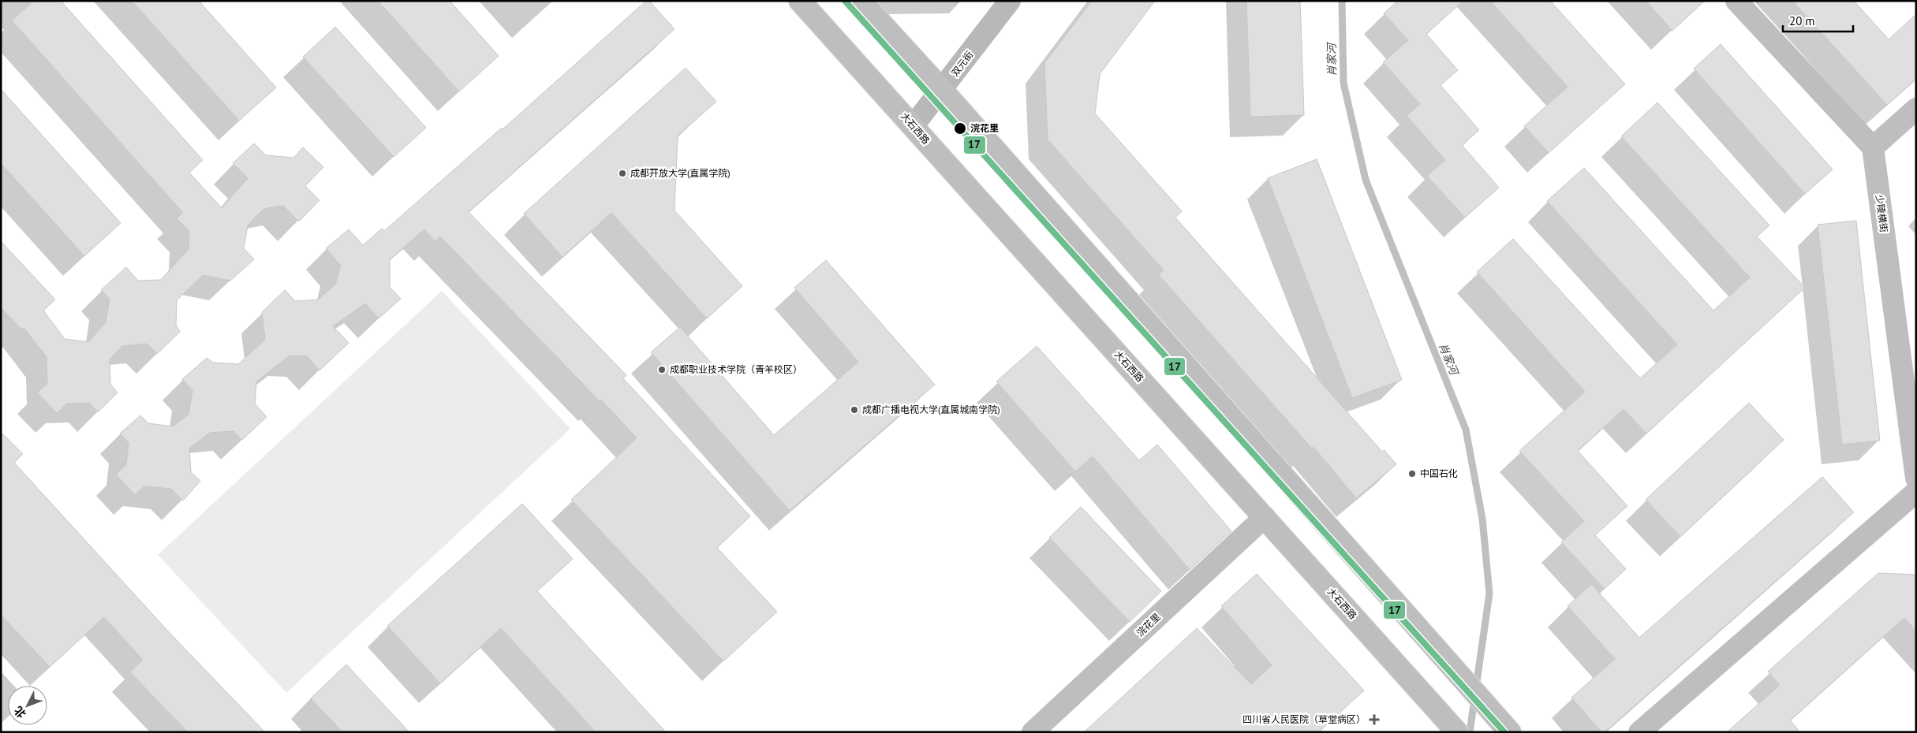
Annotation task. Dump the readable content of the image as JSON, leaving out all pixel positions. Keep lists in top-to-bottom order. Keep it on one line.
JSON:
{"streets":{"main road":["双元街","大石西路","少陵横街","浣花里"]},"crossings":[["双元街","大石西路"],["大石西路","浣花里"]],"water":["肖家河"],"places":{"other":["浣花里","成都开放大学(直属学院)","成都职业技术学院（青羊校区）","成都广播电视大学(直属城南学院)","中国石化"],"health":["四川省人民医院（草堂病区）"]},"lines":["transit line 17"],"scale_bar":"20 m","north":"bottom left"}
